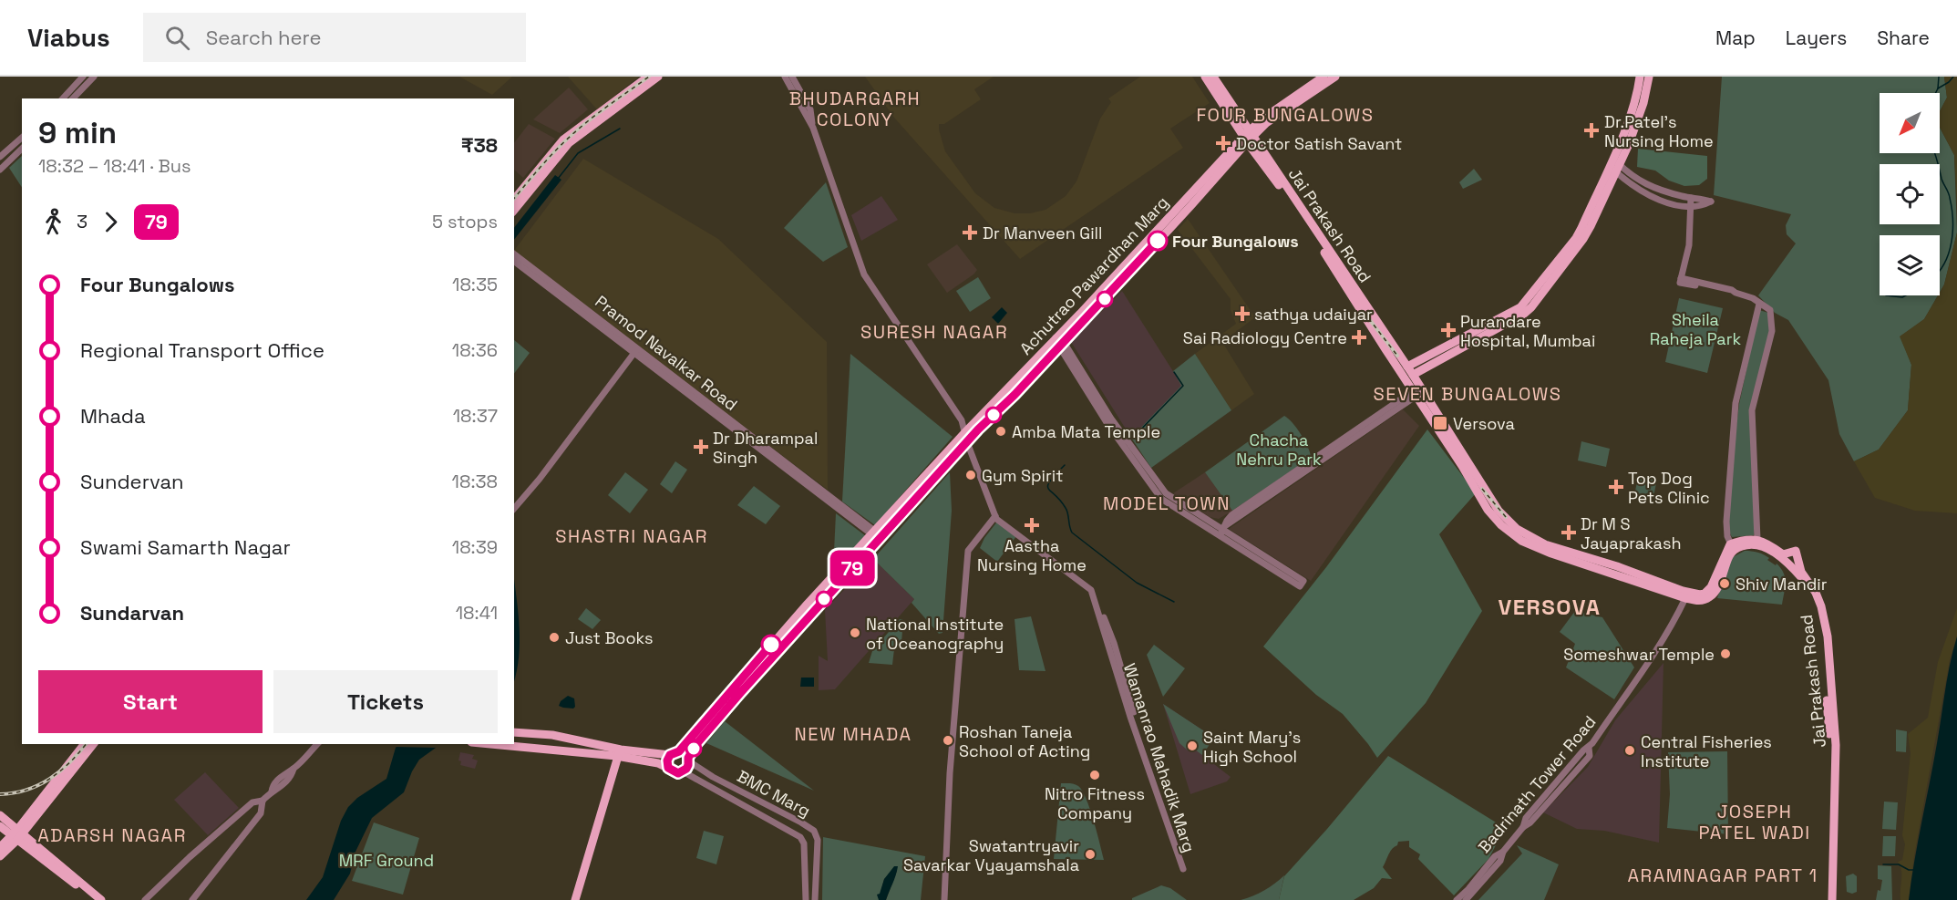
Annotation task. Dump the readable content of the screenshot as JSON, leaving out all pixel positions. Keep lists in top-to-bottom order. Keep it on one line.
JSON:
{"streets":{"main road":["Jai Prakash Road","Achutrao Pawardhan Marg"],"street":["Pramod Navalkar Road","Wamanrao Mahadik Marg","Badrinath Tower Road","BMC Marg"]},"crossings":[["Jai Prakash Road","Achutrao Pawardhan Marg"],["Jai Prakash Road","Badrinath Tower Road"],["Achutrao Pawardhan Marg","Pramod Navalkar Road"]],"districts":["BHUDARGARH COLONY","FOUR BUNGALOWS","SURESH NAGAR","SEVEN BUNGALOWS","MODEL TOWN","SHASTRI NAGAR","VERSOVA","NEW MHADA","JOSEPH PATEL WADI","ADARSH NAGAR","ARAMNAGAR PART 1"],"parks":["Sheila Raheja Park","Chacha Nehru Park","MRF Ground"],"places":{"health":["Dr.Patel's Nursing Home","Doctor Satish Savant","Dr Manveen Gill","sathya udaiyar","Purandare Hospital, Mumbai","Sai Radiology Centre","Dr Dharampal Singh","Top Dog Pets Clinic","Aastha Nursing Home","Dr M S Jayaprakash"],"other":["Four Bungalows","Amba Mata Temple","Gym Spirit","Shiv Mandir","National Institute of Oceanography","Just Books","Someshwar Temple","Roshan Taneja School of Acting","Saint Mary's High School","Central Fisheries Institute","Nitro Fitness Company","Swatantryavir Savarkar Vyayamshala"],"transit":["Versova"]},"lines":["bus line 79"],"north":"bottom left","page":{"header":"Viabus","search":"Search here","nav":["Map","Layers","Share"],"on_map":"79","heading":["9 min","18:32 – 18:41 · Bus","₹38"],"legs":["3","79","5 stops"],"list":[{"name":"Four Bungalows","value":"18:35"},{"name":"Regional Transport Office","value":"18:36"},{"name":"Mhada","value":"18:37"},{"name":"Sundervan","value":"18:38"},{"name":"Swami Samarth Nagar","value":"18:39"},{"name":"Sundarvan","value":"18:41"}],"buttons":["Start","Tickets"]}}
